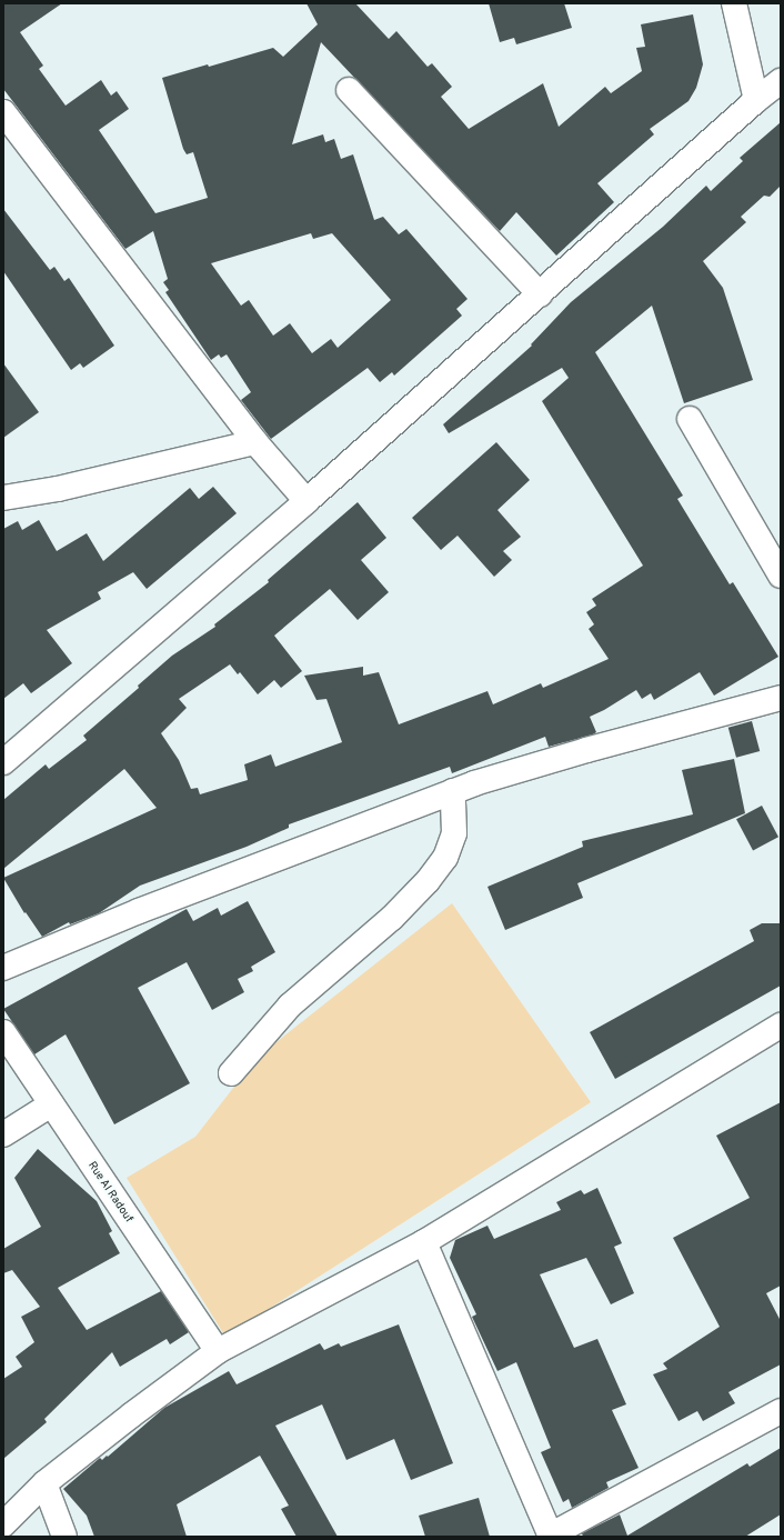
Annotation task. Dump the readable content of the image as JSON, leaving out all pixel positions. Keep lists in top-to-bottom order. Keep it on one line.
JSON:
{"streets":{"street":["Rue Al Radouf"]}}
